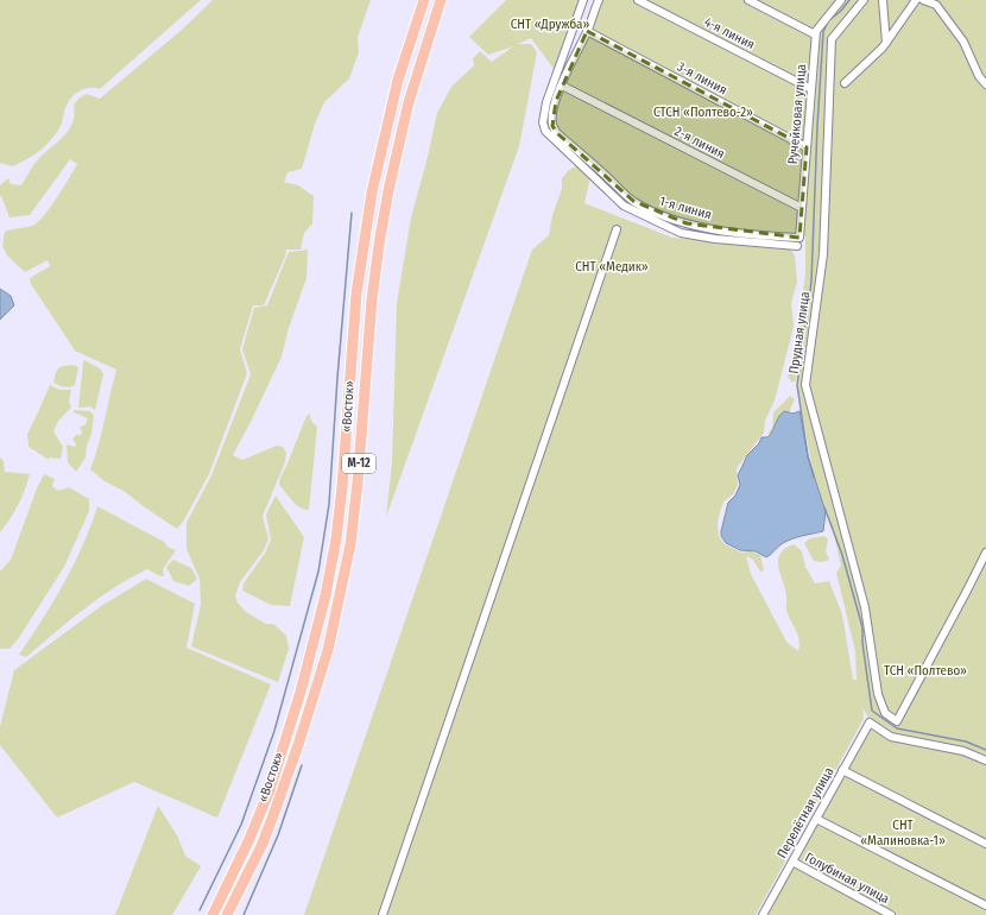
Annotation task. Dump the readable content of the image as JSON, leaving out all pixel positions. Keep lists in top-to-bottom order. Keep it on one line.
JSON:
{"streets":{"highway":["«Восток»","М-12"],"street":["4-я линия","3-я линия","Ручейковая улица","2-я линия","1-я линия","Прудная улица","Перелётная улица","Голубиная улица"]},"crossings":[["4-я линия","Ручейковая улица"],["3-я линия","Ручейковая улица"],["Ручейковая улица","2-я линия"],["Ручейковая улица","1-я линия"],["2-я линия","1-я линия"],["Перелётная улица","Голубиная улица"]],"parks":["СНТ «Дружба»","СТСН «Полтево-2»","СНТ «Медик»","ТСН «Полтево»","СНТ «Малиновка-1»"]}
